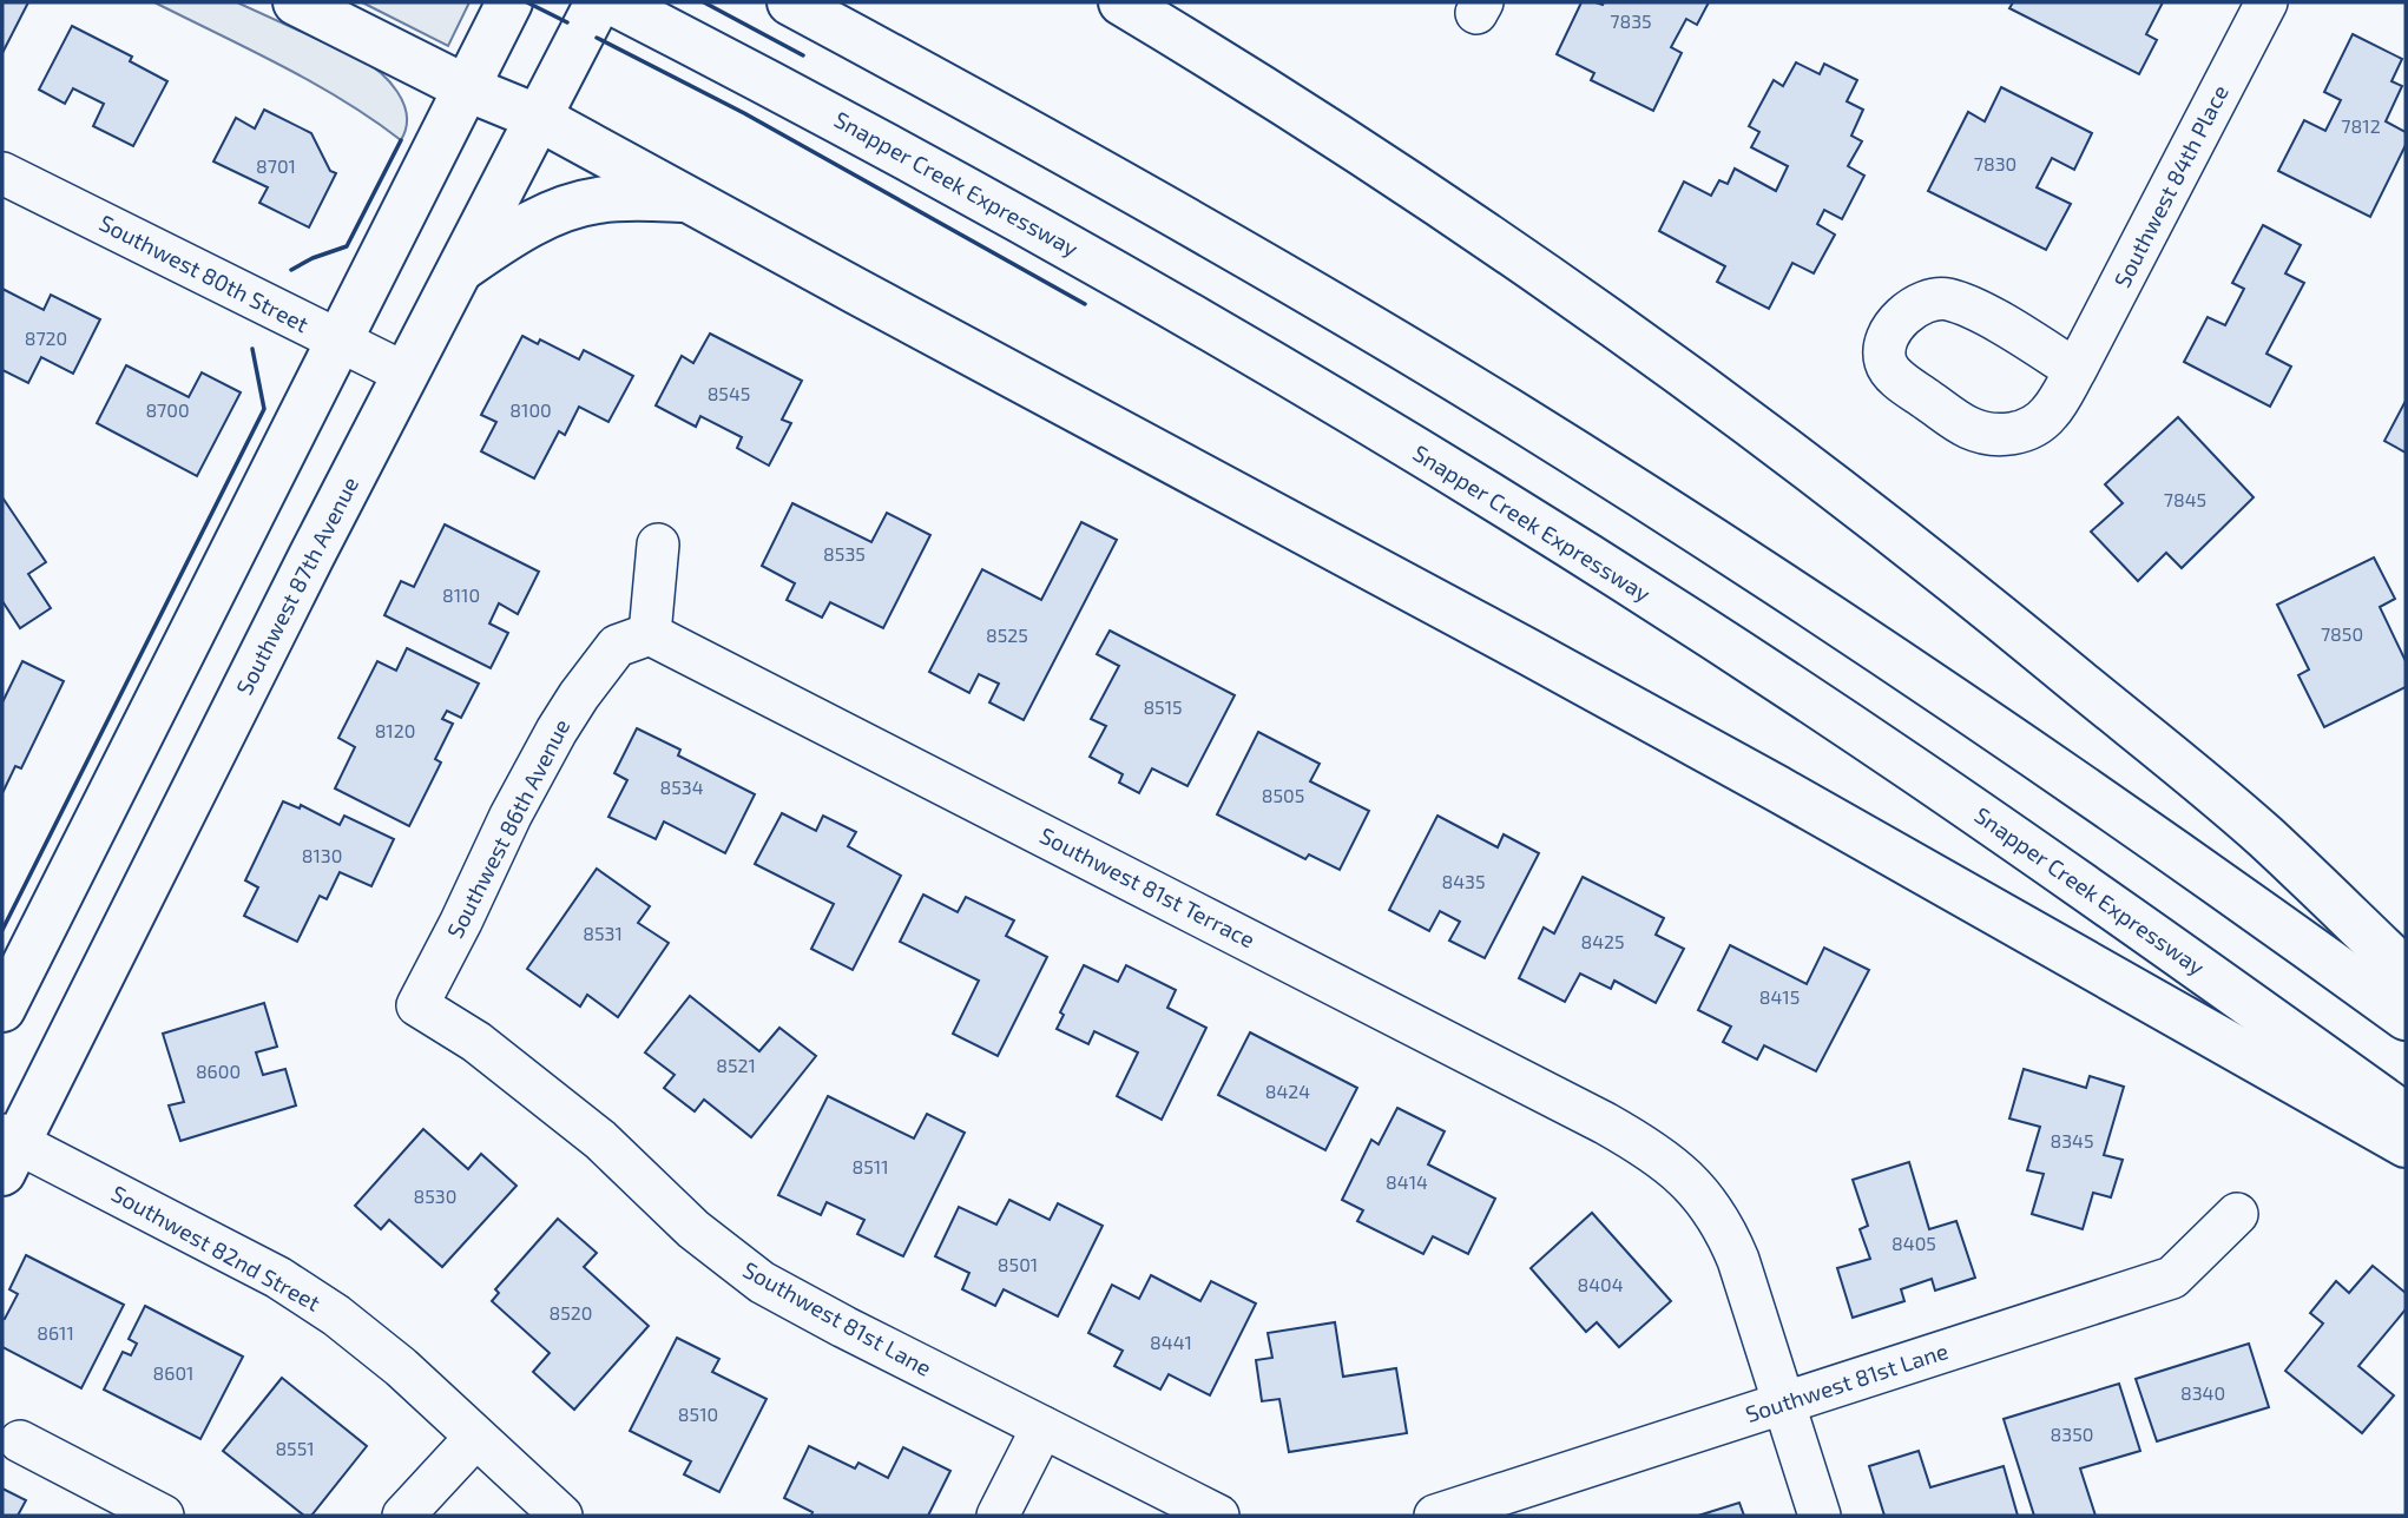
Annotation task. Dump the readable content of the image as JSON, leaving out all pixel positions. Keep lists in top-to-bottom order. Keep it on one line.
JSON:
{"streets":{"main road":["Snapper Creek Expressway","Southwest 87th Avenue"],"street":["Southwest 84th Place","Southwest 80th Street","Southwest 86th Avenue","Southwest 81st Terrace","Southwest 82nd Street","Southwest 81st Lane"]},"crossings":[["Southwest 80th Street","Southwest 87th Avenue"],["Southwest 87th Avenue","Southwest 82nd Street"],["Southwest 86th Avenue","Southwest 81st Terrace"],["Southwest 86th Avenue","Southwest 81st Lane"],["Southwest 81st Terrace","Southwest 81st Lane"]],"house_numbers":["7835","7812","7830","8701","8720","8545","8700","8100","7845","8535","8110","7850","8525","8515","8120","8534","8505","8130","8435","8531","8425","8415","8521","8600","8424","8345","8511","8414","8530","8405","8501","8404","8520","8611","8441","8601","8340","8510","8350","8551"]}
